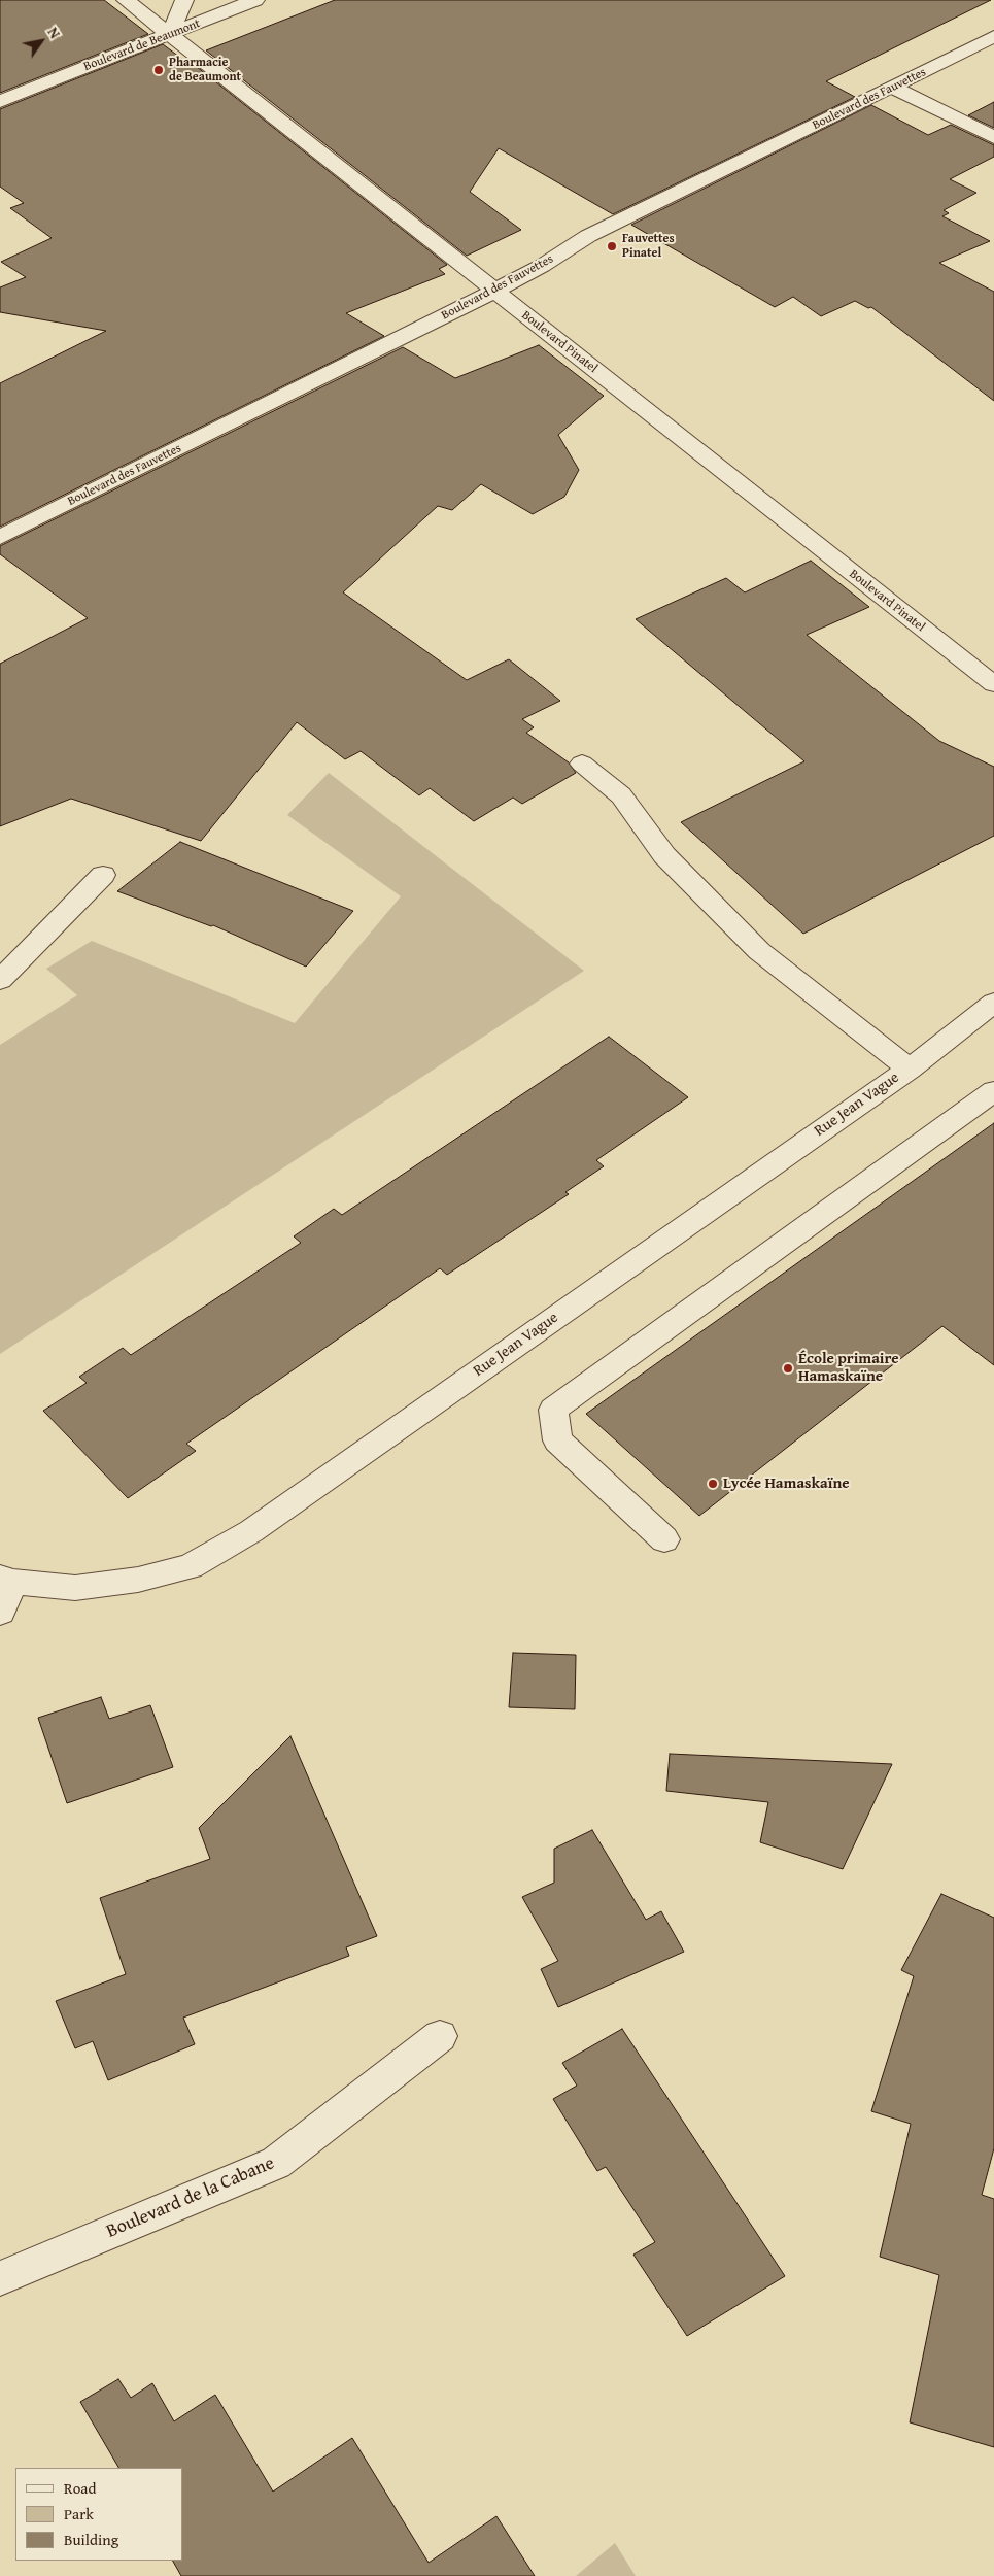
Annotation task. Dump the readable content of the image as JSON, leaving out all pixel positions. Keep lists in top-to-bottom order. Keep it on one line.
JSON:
{"streets":{"street":["Boulevard de Beaumont","Boulevard des Fauvettes","Boulevard Pinatel","Rue Jean Vague","Boulevard de la Cabane"]},"crossings":[["Boulevard de Beaumont","Boulevard Pinatel"],["Boulevard des Fauvettes","Boulevard Pinatel"]],"places":["Pharmacie de Beaumont","Fauvettes Pinatel","École primaire Hamaskaïne","Lycée Hamaskaïne"],"legend":["Road","Park","Building"],"north":"top right"}
